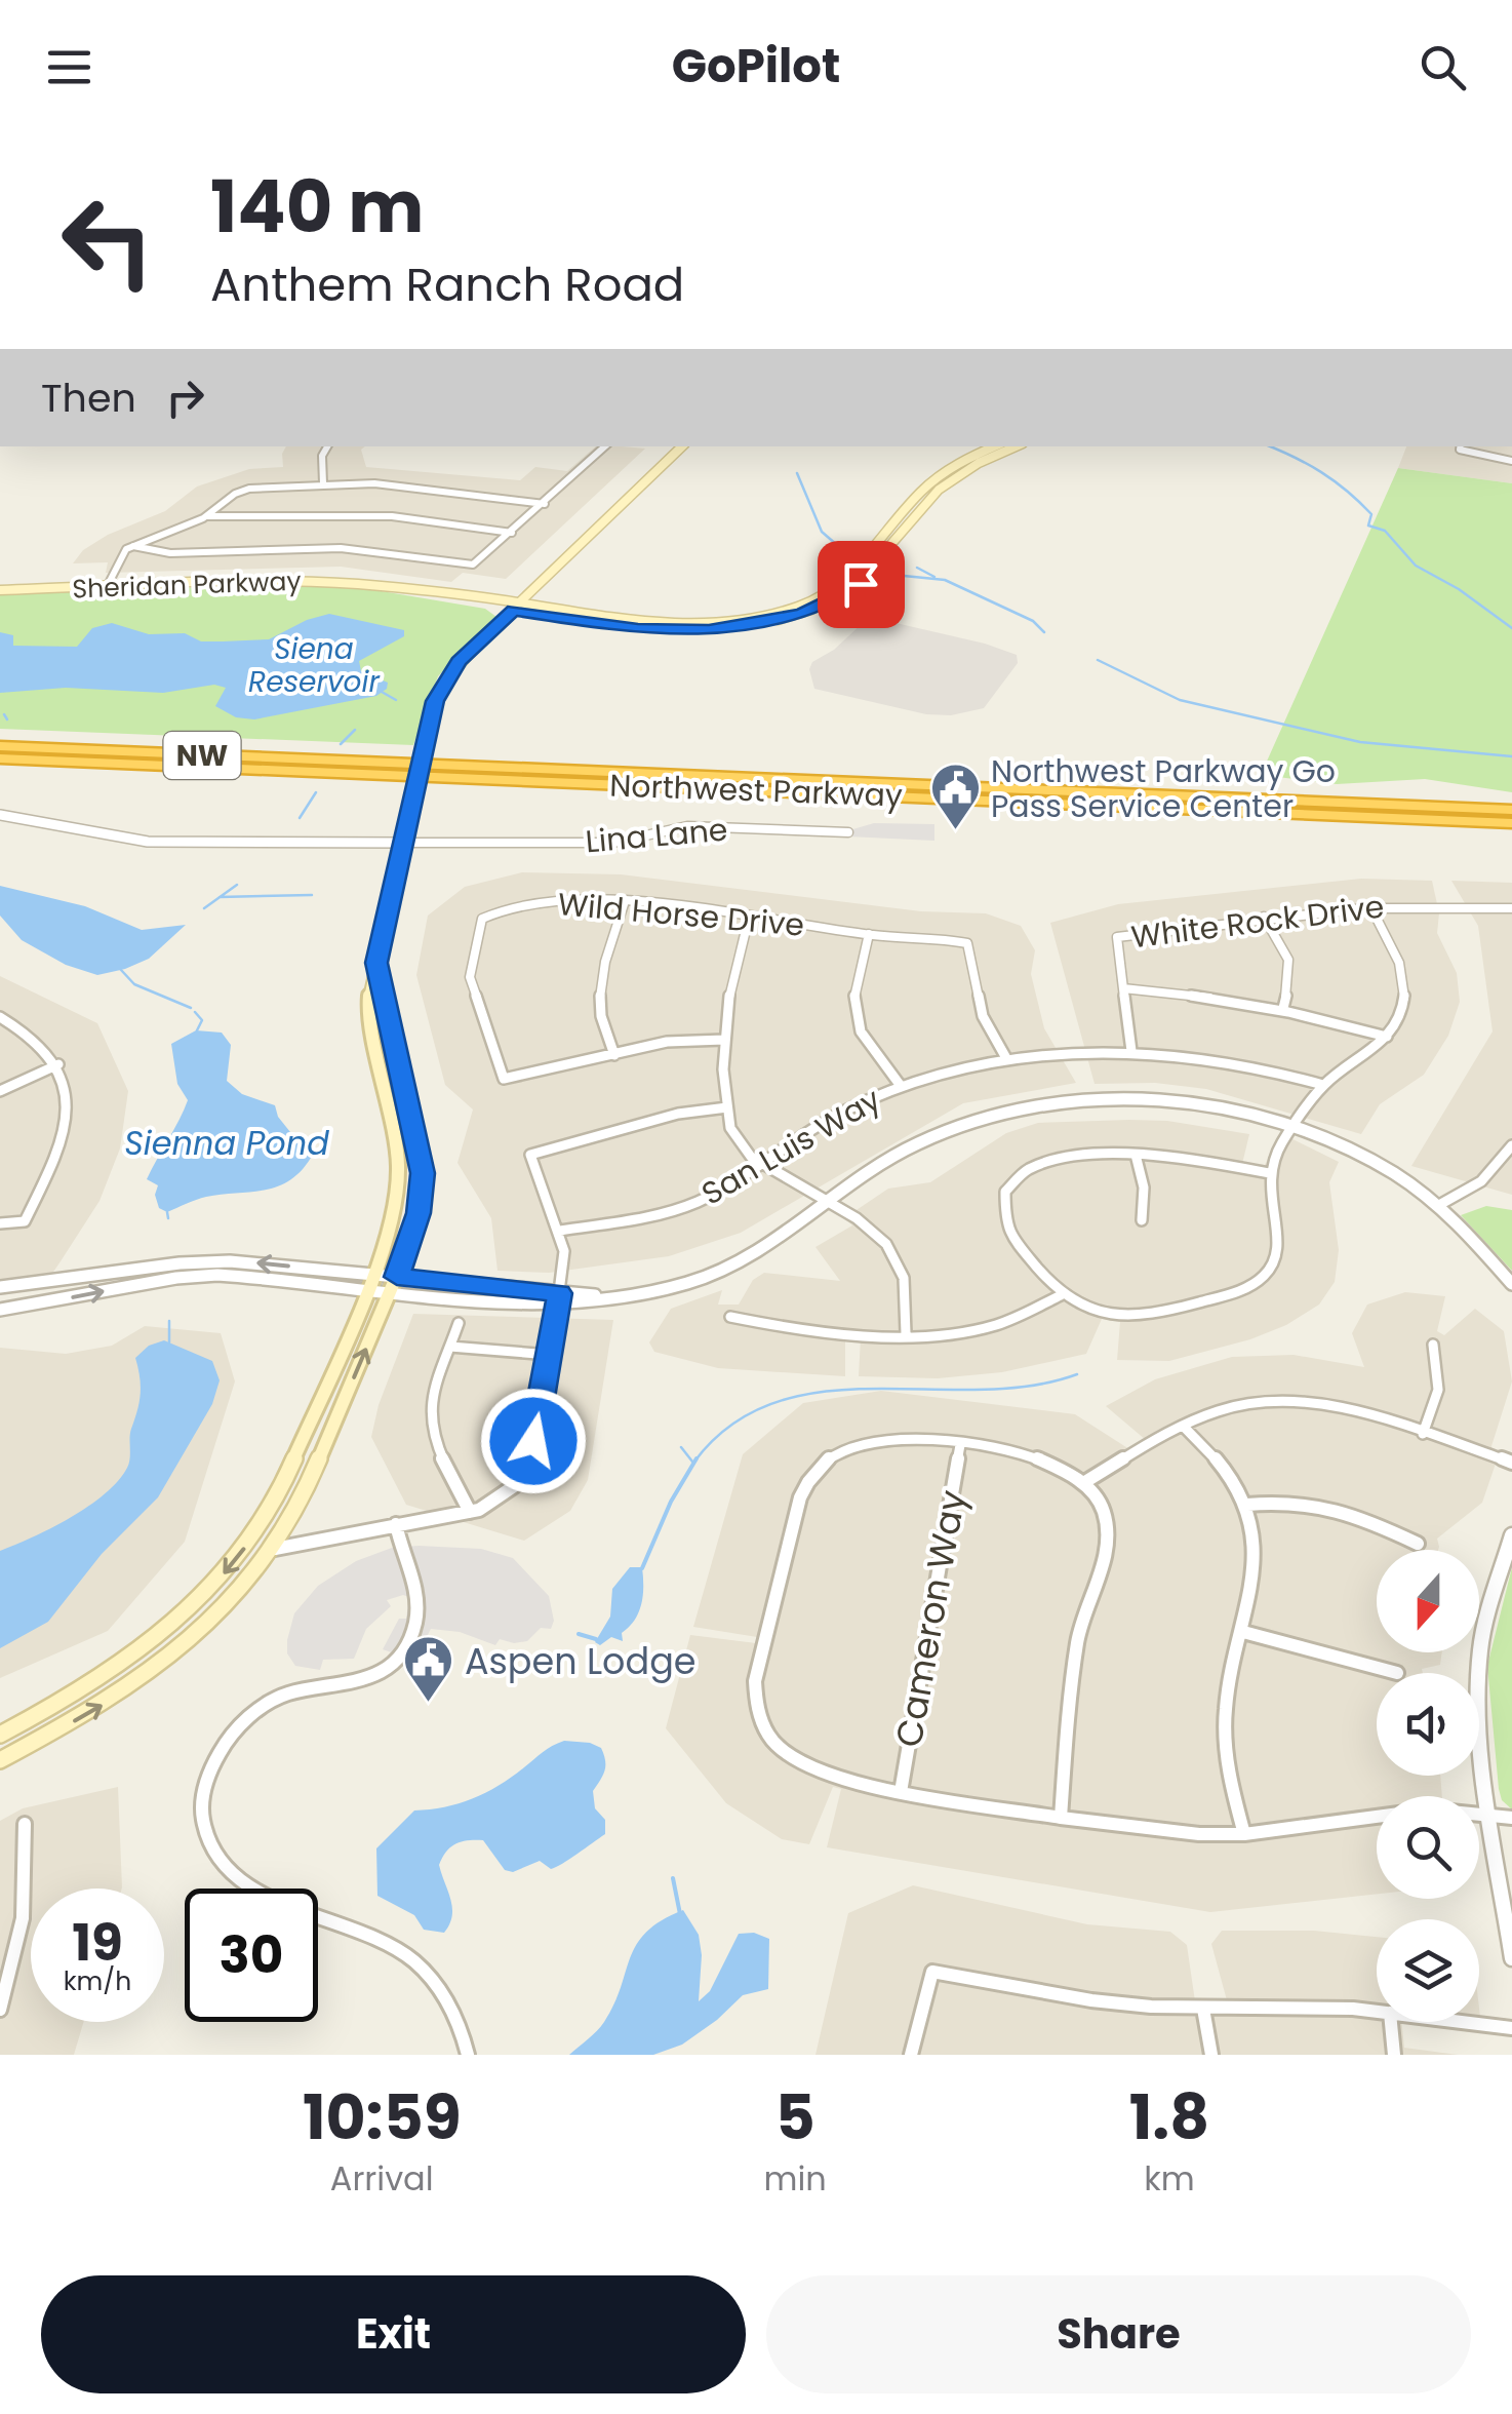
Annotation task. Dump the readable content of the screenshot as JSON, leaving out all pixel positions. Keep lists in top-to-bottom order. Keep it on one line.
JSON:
{"streets":{"highway":["NW","Northwest Parkway"],"main road":["Sheridan Parkway"],"street":["Lina Lane","Wild Horse Drive","White Rock Drive","San Luis Way","Cameron Way"]},"crossings":[["Wild Horse Drive","San Luis Way"],["White Rock Drive","San Luis Way"]],"water":["Siena Reservoir","Sienna Pond"],"places":{"public building":["Northwest Parkway Go Pass Service Center","Aspen Lodge"]},"north":"bottom","page":{"header":"GoPilot","turn":["140 m","Anthem Ranch Road"],"then":"Then","speed":"19 km/h","limit":"30","eta":["10:59","Arrival","5","min","1.8","km"],"buttons":["Exit","Share"]}}
